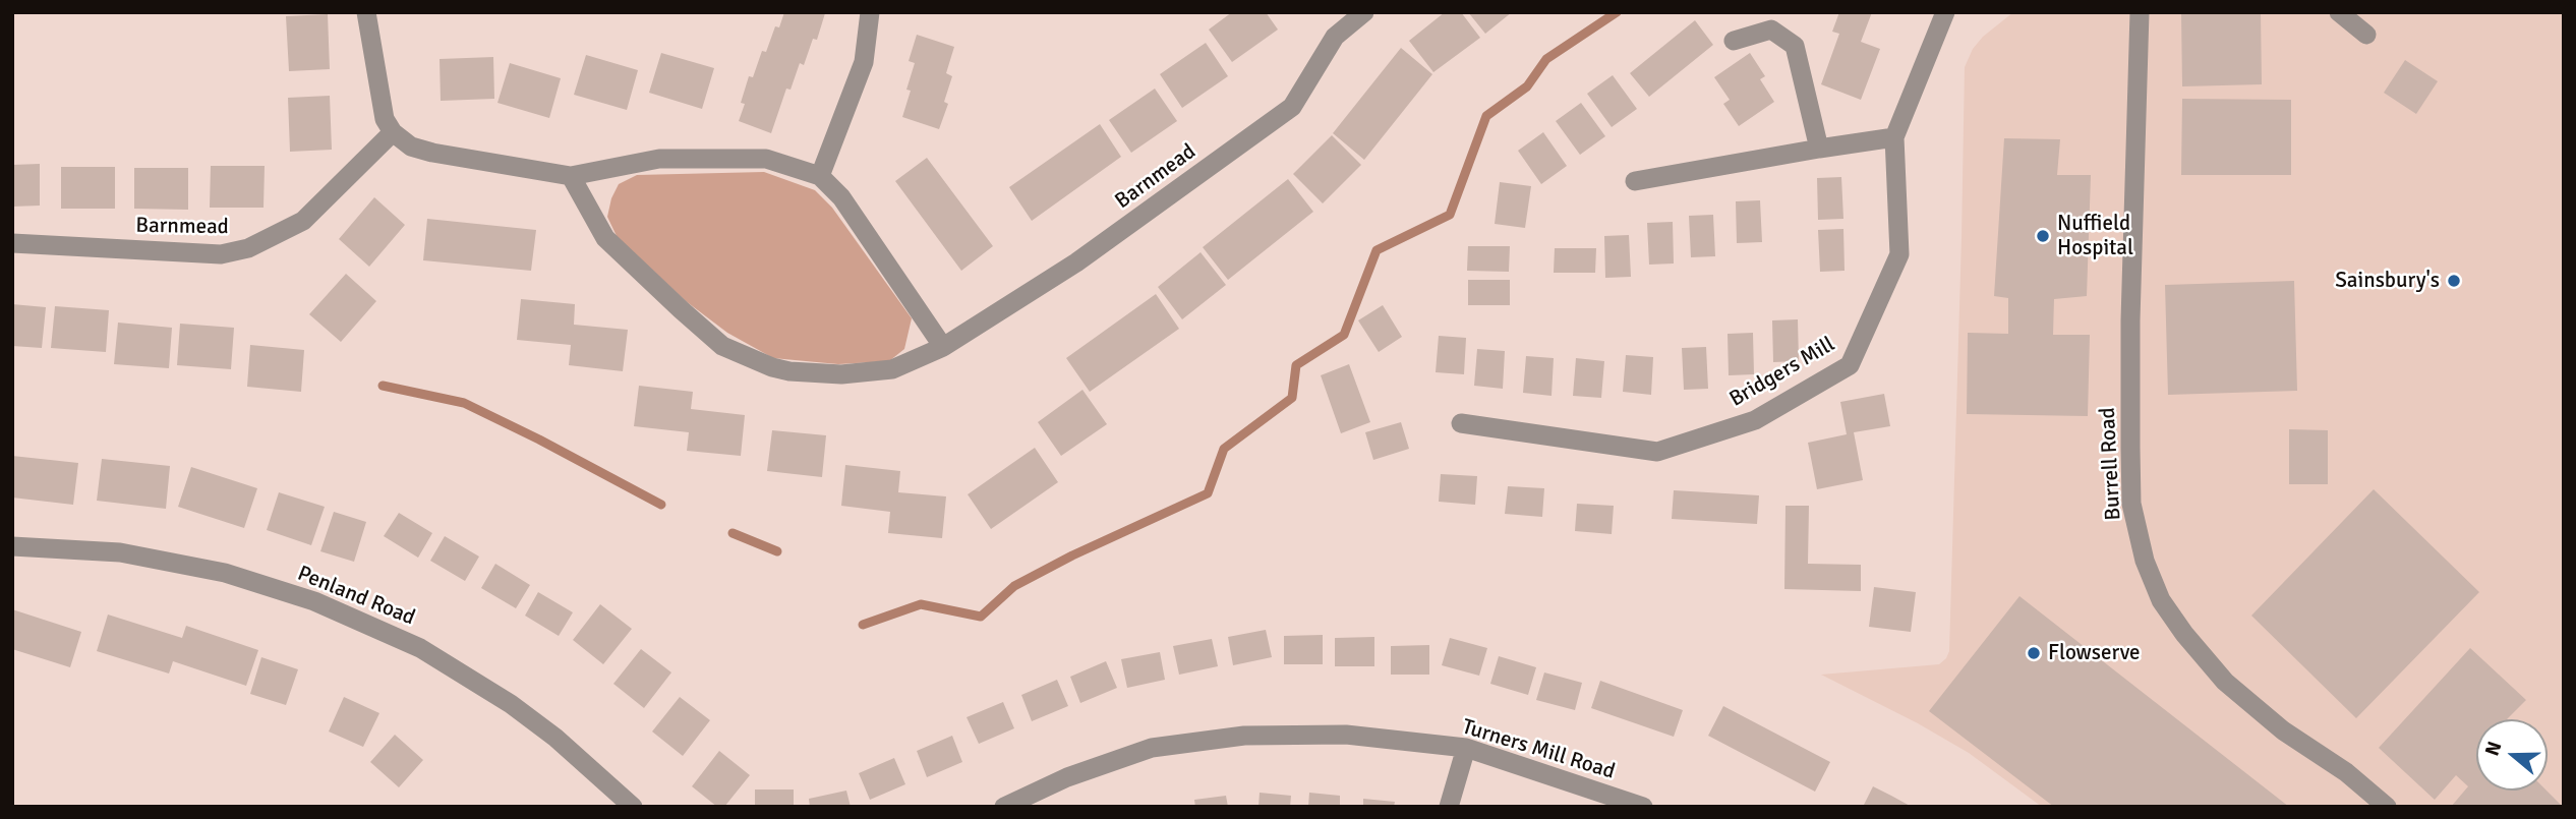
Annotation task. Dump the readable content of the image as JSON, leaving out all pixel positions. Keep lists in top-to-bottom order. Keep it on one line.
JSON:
{"streets":{"street":["Barnmead","Bridgers Mill","Burrell Road","Penland Road","Turners Mill Road"]},"places":["Nuffield Hospital","Sainsbury's","Flowserve"],"north":"left"}
